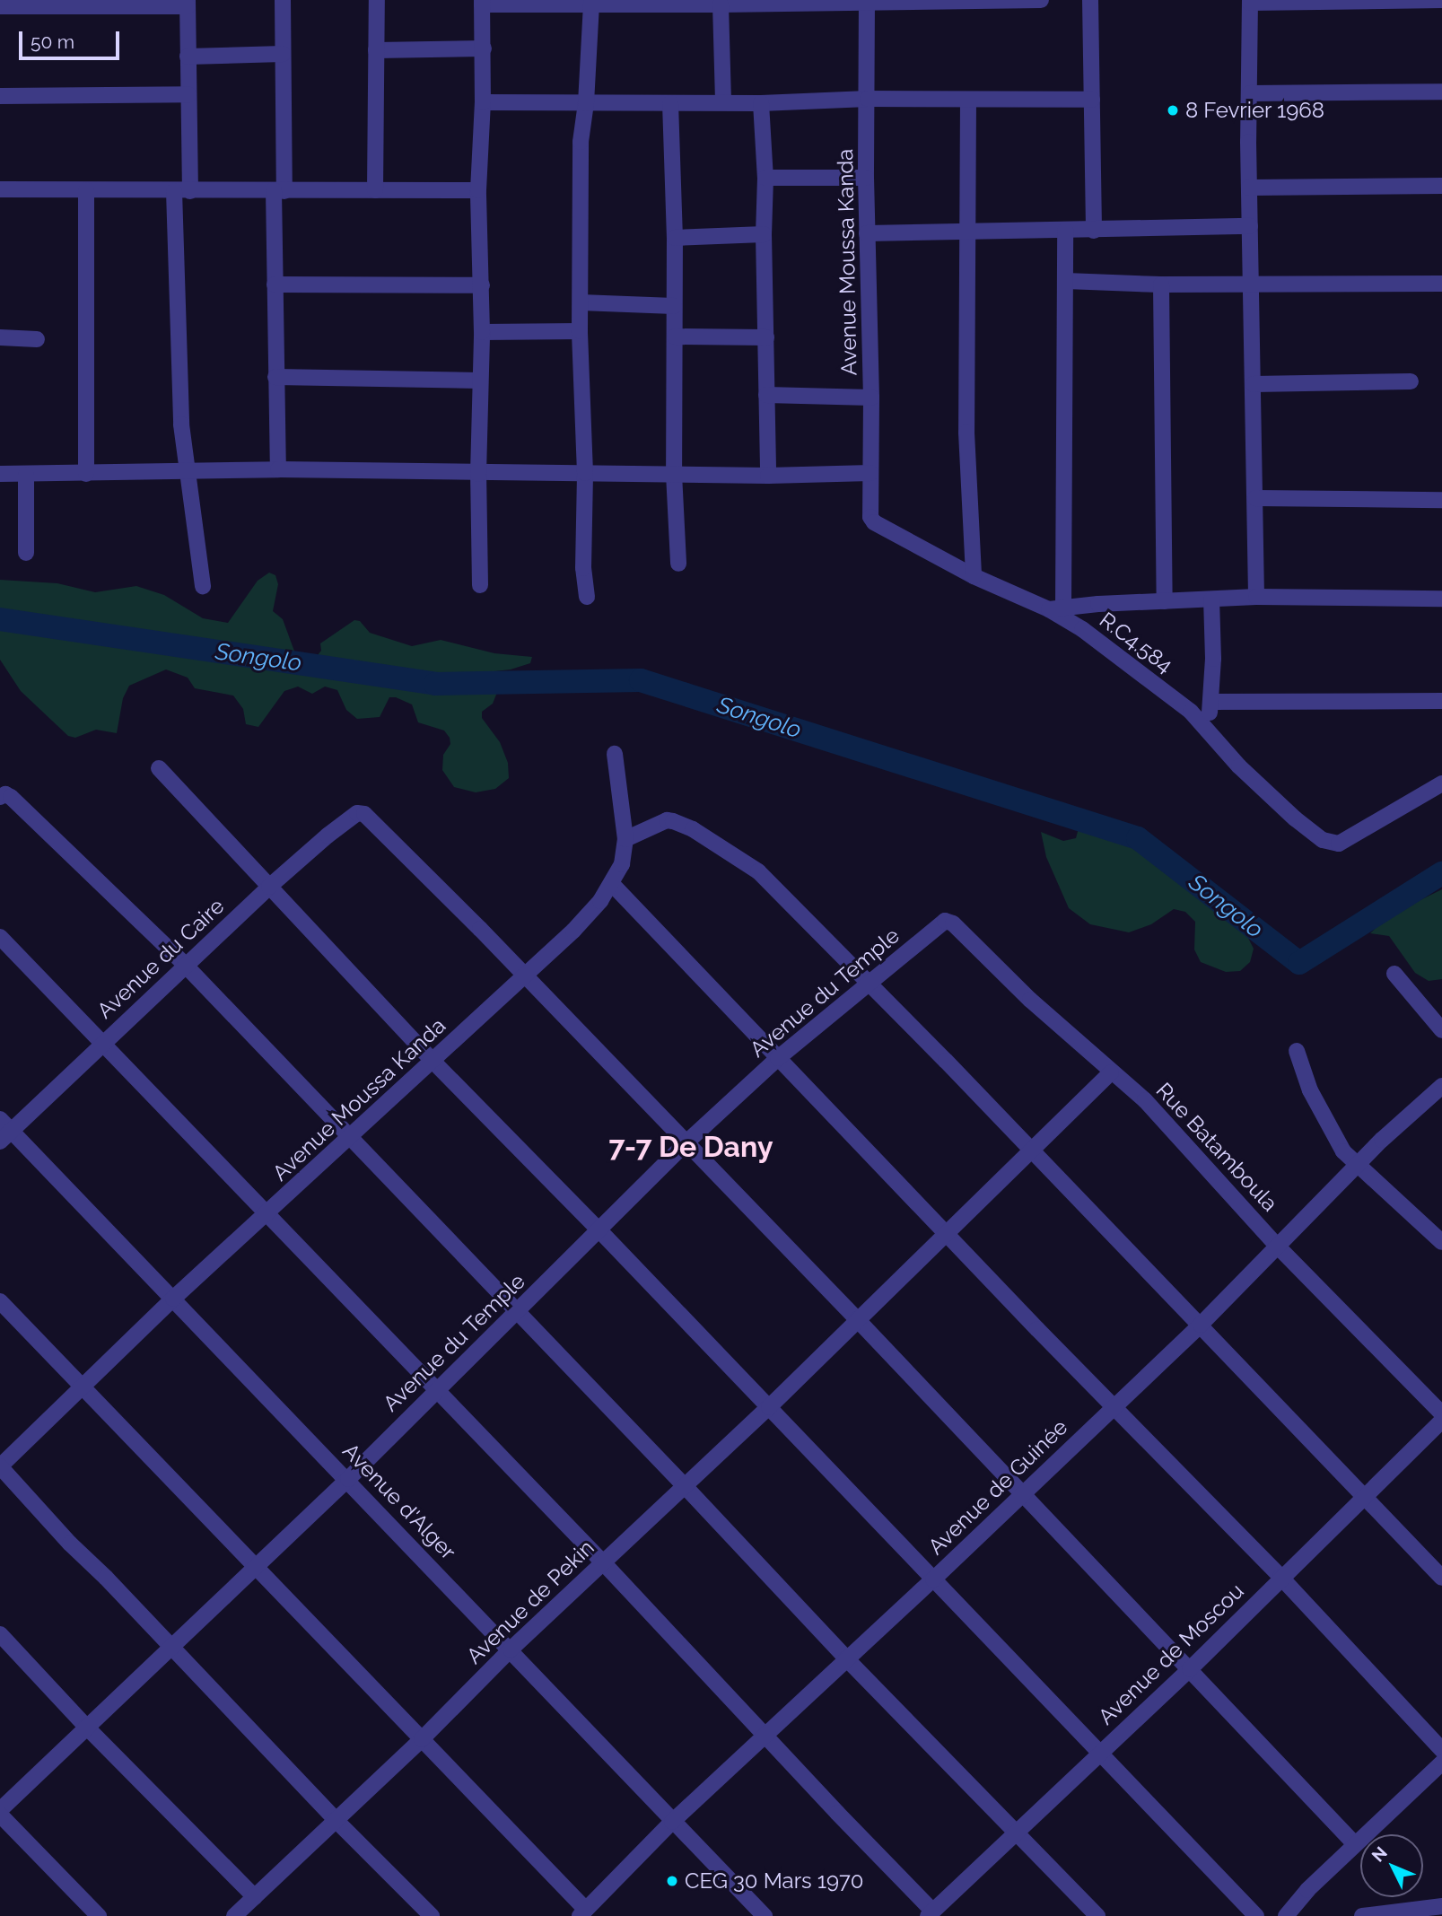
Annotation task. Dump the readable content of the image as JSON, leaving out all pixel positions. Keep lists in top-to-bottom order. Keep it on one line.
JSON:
{"streets":{"street":["Avenue Moussa Kanda","R.C4.584","Avenue du Caire","Avenue du Temple","Rue Batamboula","Avenue de Guinée","Avenue d'Alger","Avenue de Pekin","Avenue de Moscou"]},"crossings":[["Avenue Moussa Kanda","R.C4.584"],["Avenue Moussa Kanda","Avenue du Caire"],["Avenue Moussa Kanda","Avenue d'Alger"],["Avenue du Caire","Avenue d'Alger"],["Avenue du Temple","Rue Batamboula"],["Avenue du Temple","Avenue d'Alger"],["Rue Batamboula","Avenue de Guinée"],["Rue Batamboula","Avenue de Pekin"],["Avenue de Guinée","Avenue d'Alger"],["Avenue d'Alger","Avenue de Pekin"]],"districts":["7-7 De Dany"],"water":["Songolo"],"places":["8 Fevrier 1968","CEG 30 Mars 1970"],"scale_bar":"50 m","north":"top left"}
